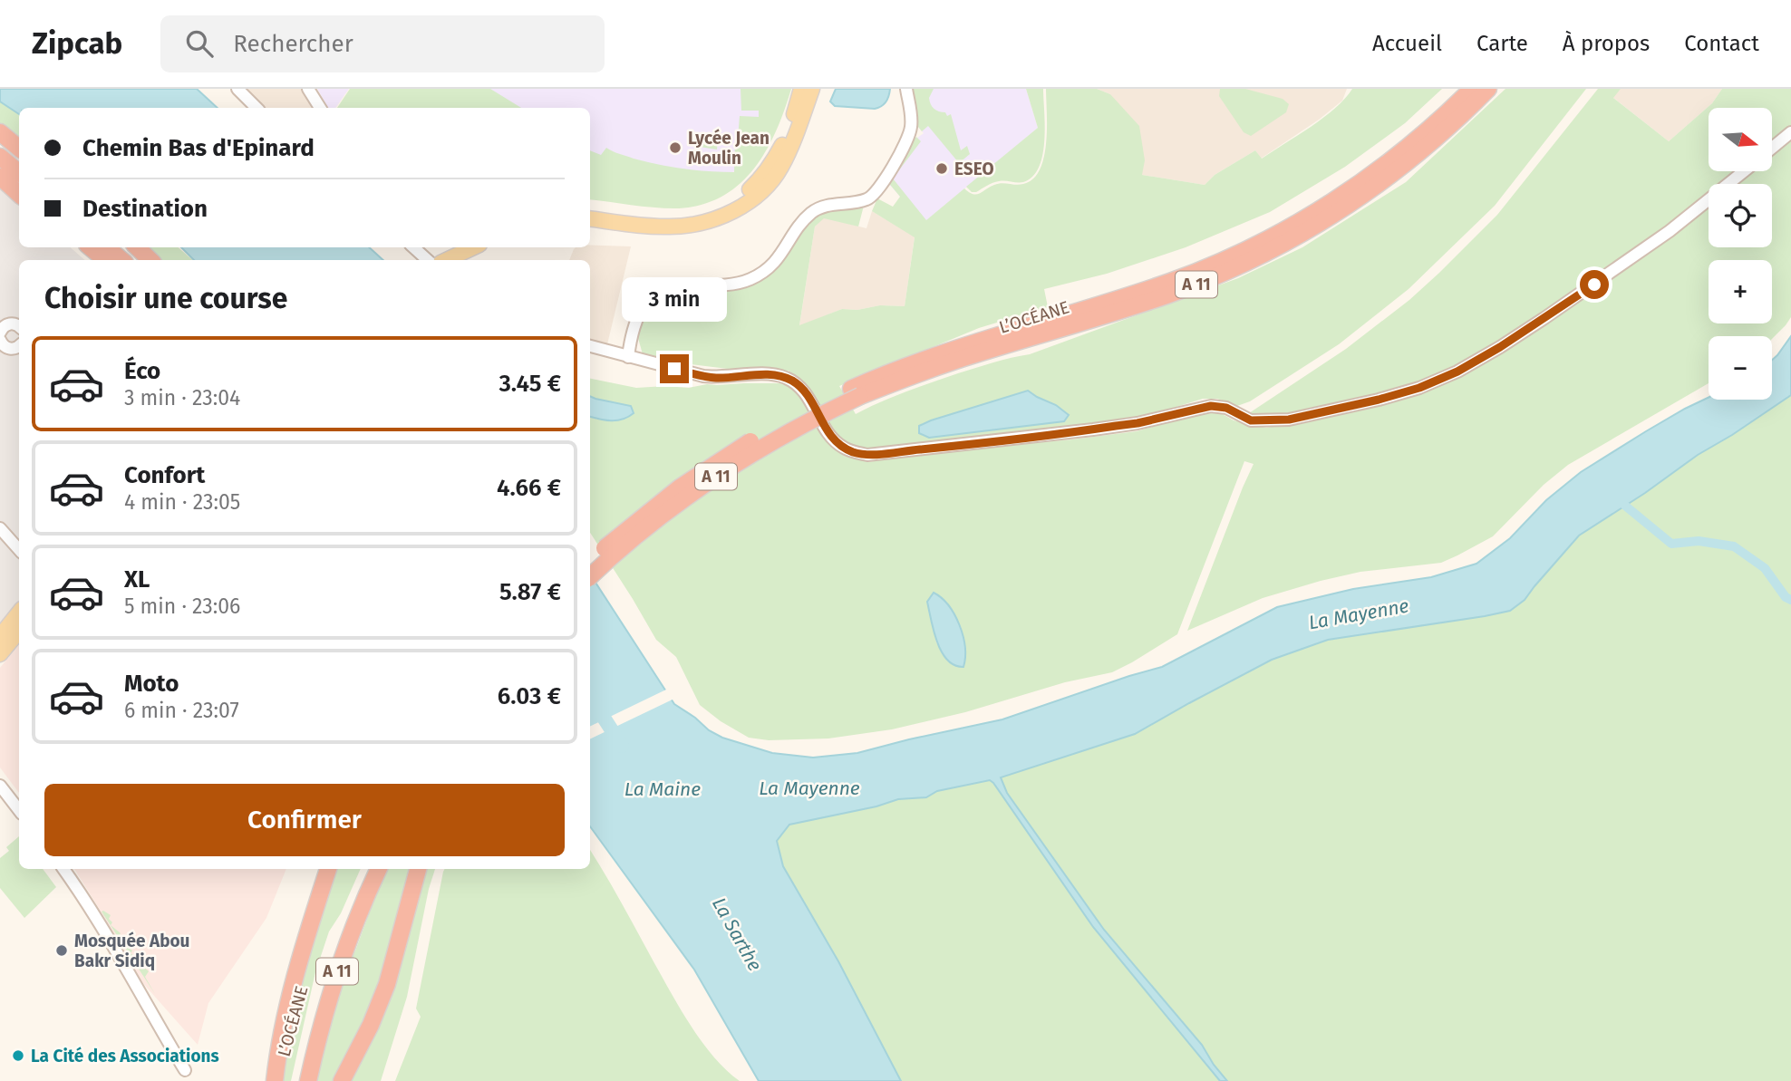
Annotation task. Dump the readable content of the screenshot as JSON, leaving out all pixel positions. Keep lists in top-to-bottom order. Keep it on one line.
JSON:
{"streets":{"highway":["A 11","L’OCÉANE"]},"water":["La Mayenne","La Maine","La Sarthe"],"places":["Lycée Jean Moulin","ESEO","Mosquée Abou Bakr Sidiq","La Cité des Associations"],"north":"right","page":{"header":"Zipcab","search":"Rechercher","nav":["Accueil","Carte","À propos","Contact"],"map_buttons":["+","−"],"banner":["Chemin Bas d'Epinard","Destination"],"heading":"Choisir une course","bubble":"3 min","list":[{"name":"Éco","note":"3 min · 23:04","value":"3.45 €"},{"name":"Confort","note":"4 min · 23:05","value":"4.66 €"},{"name":"XL","note":"5 min · 23:06","value":"5.87 €"},{"name":"Moto","note":"6 min · 23:07","value":"6.03 €"}],"buttons":"Confirmer"}}
